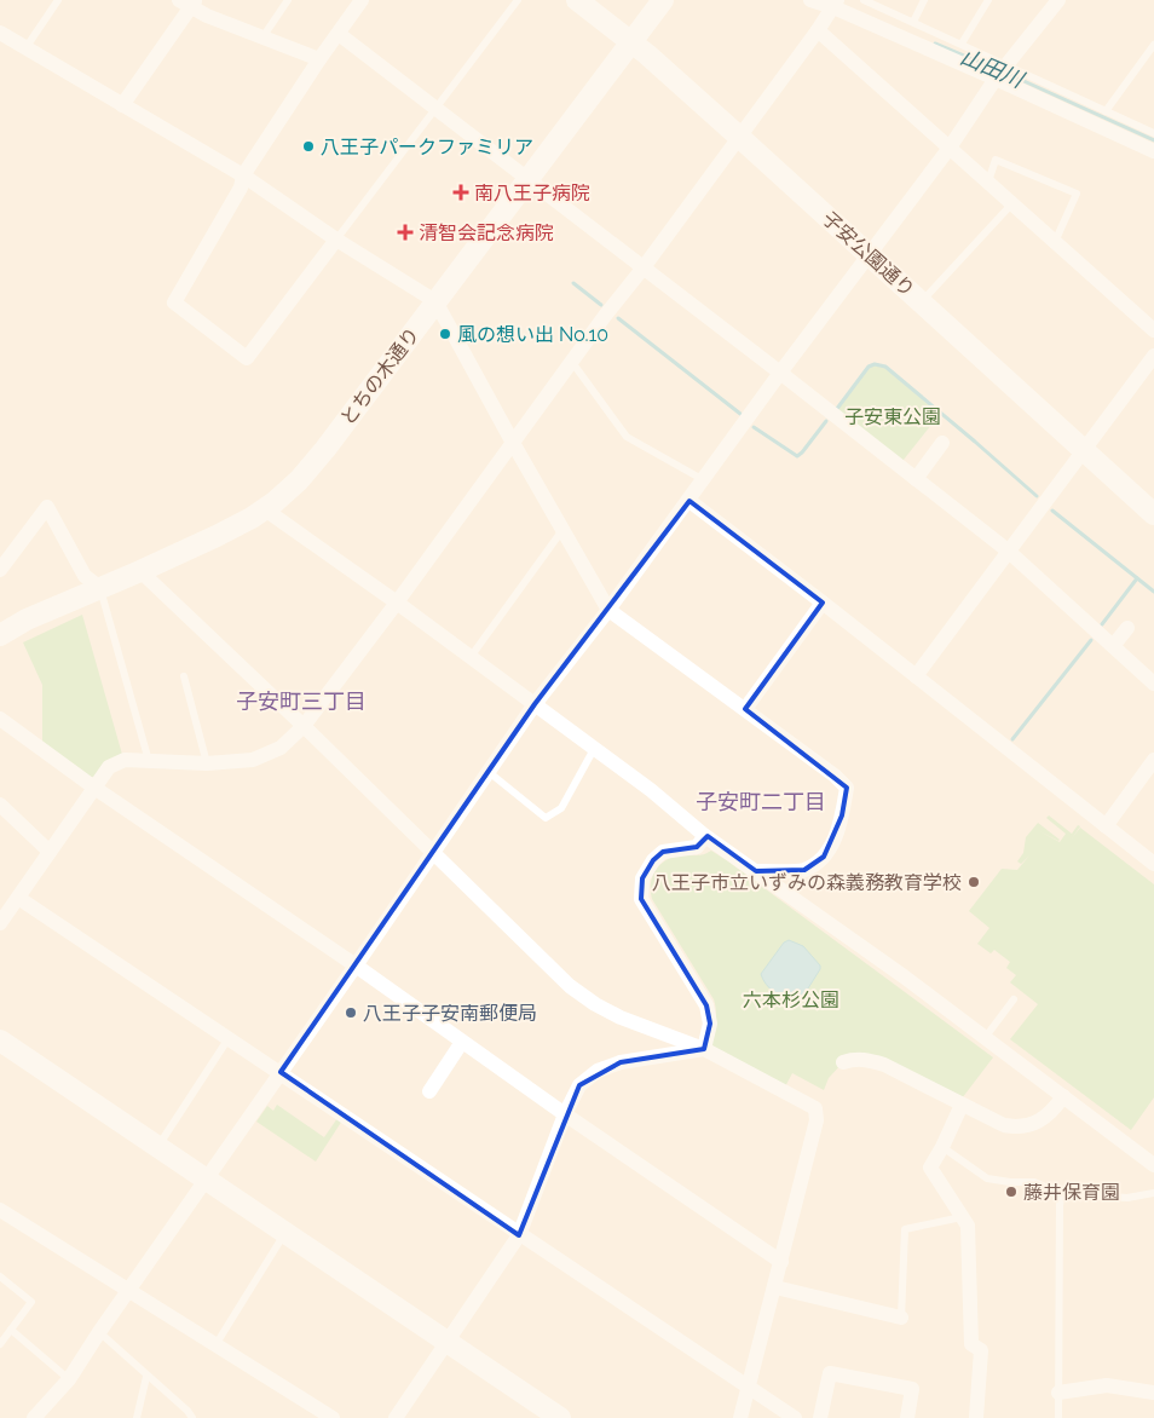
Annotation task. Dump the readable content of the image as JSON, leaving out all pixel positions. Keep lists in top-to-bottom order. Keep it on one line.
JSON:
{"streets":{"street":["子安公園通り","とちの木通り"]},"crossings":[["子安公園通り","とちの木通り"]],"districts":["子安町三丁目","子安町二丁目"],"water":["山田川"],"parks":["子安東公園","六本杉公園"],"places":{"other":["八王子パークファミリア","風の想い出 No.10","八王子市立いずみの森義務教育学校","八王子子安南郵便局","藤井保育園"],"health":["南八王子病院","清智会記念病院"]}}
